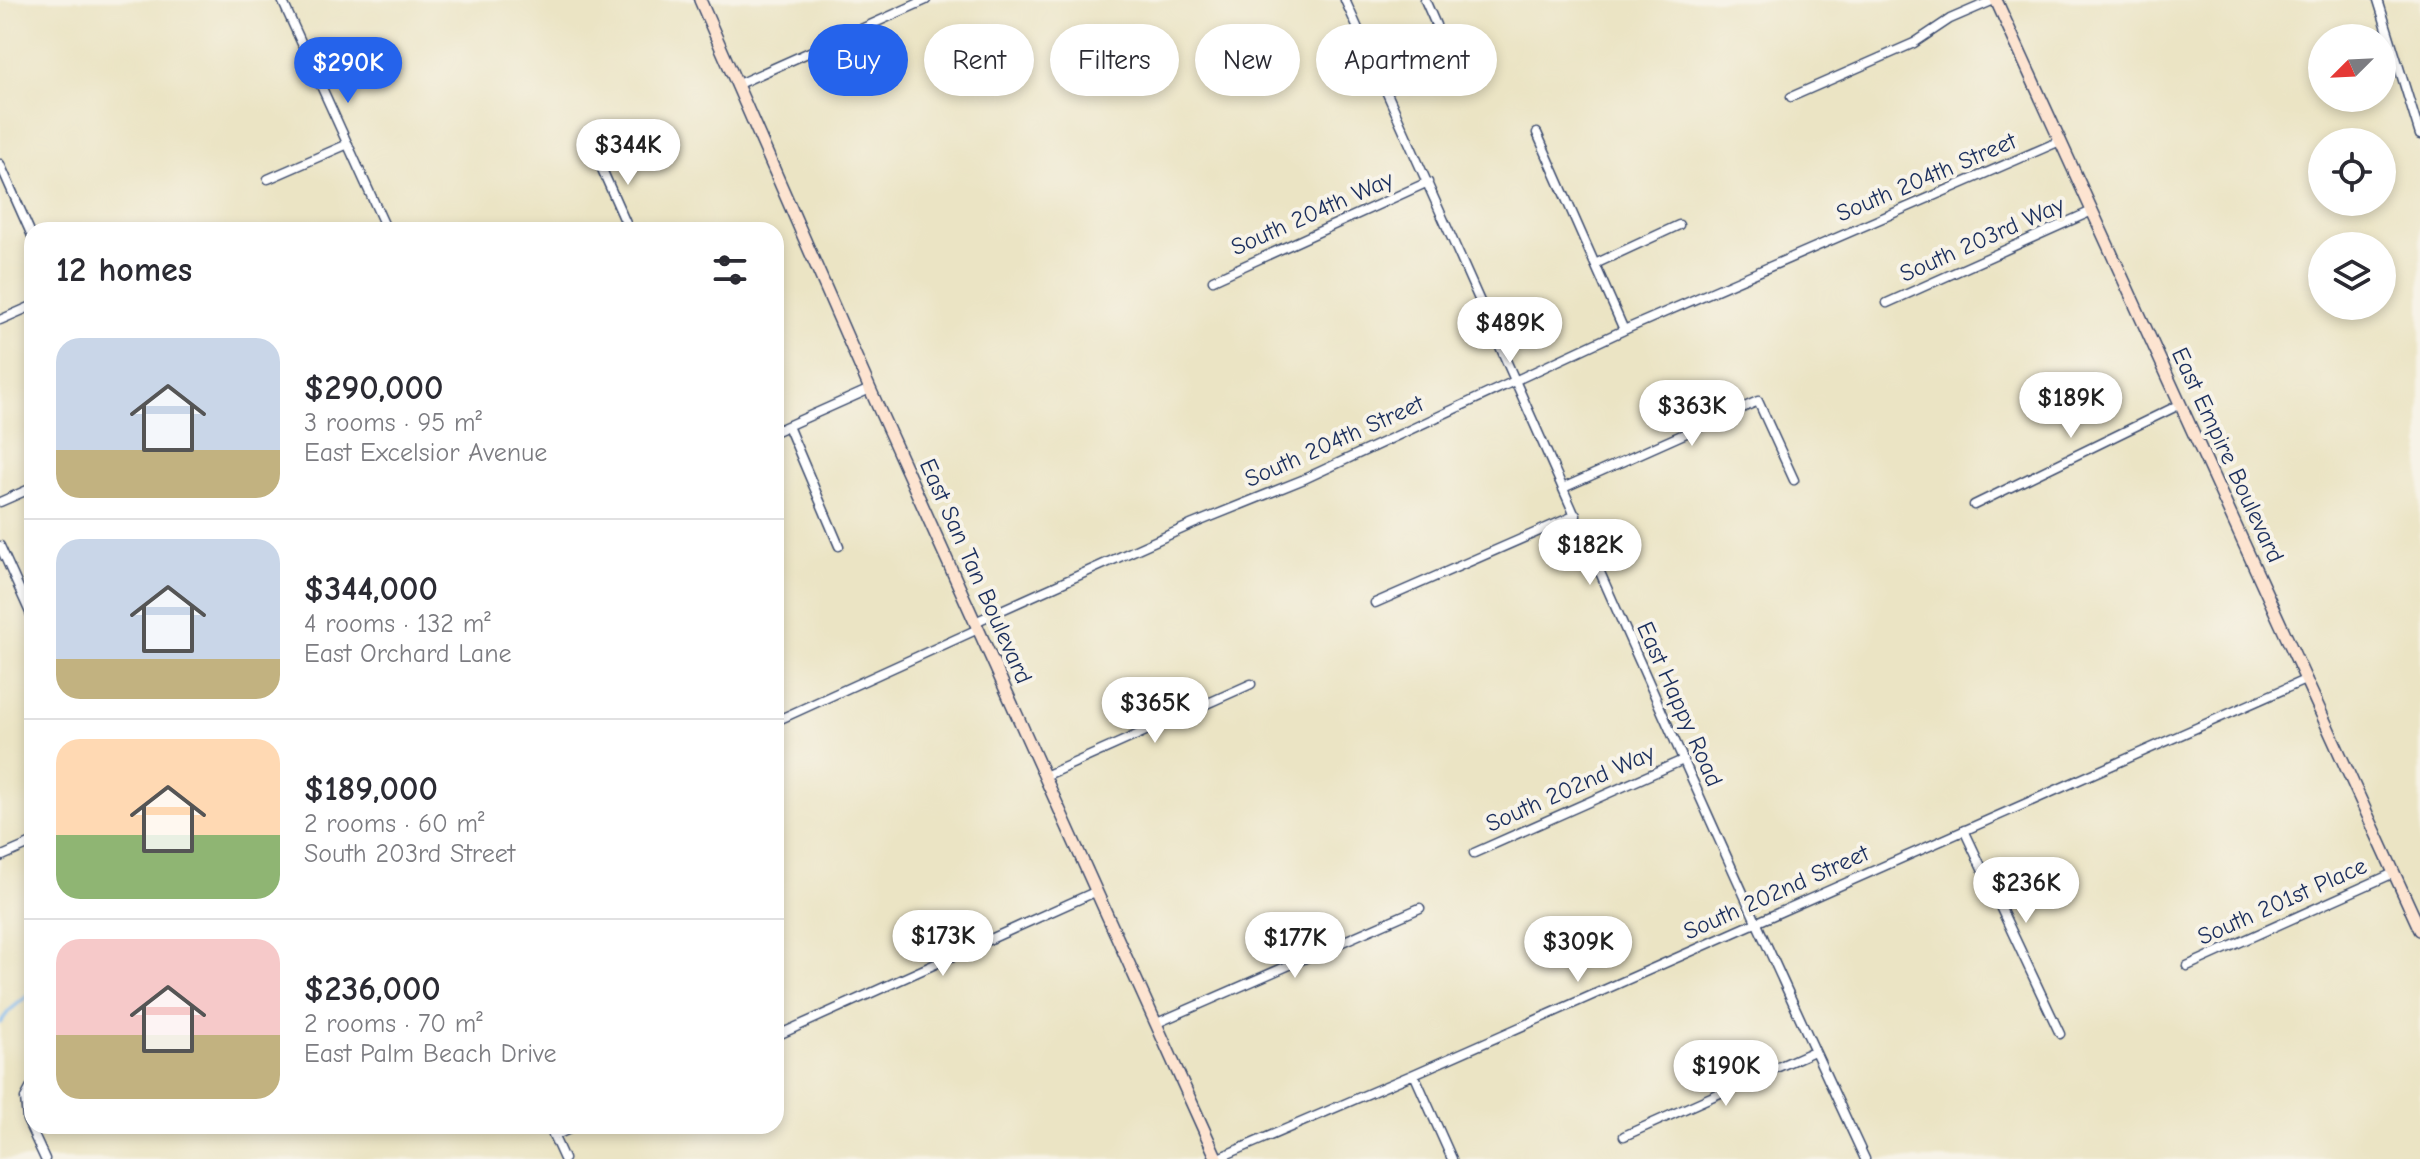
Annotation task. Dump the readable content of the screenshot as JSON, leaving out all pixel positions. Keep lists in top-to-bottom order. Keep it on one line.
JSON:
{"streets":{"street":["South 204th Street","South 204th Way","South 203rd Way","East Empire Boulevard","East San Tan Boulevard","East Happy Road","South 202nd Way","South 202nd Street","South 201st Place"]},"crossings":[["South 204th Street","East Empire Boulevard"],["South 204th Street","East San Tan Boulevard"],["South 204th Street","East Happy Road"],["South 204th Way","East Happy Road"],["South 203rd Way","East Empire Boulevard"],["East Empire Boulevard","South 202nd Street"],["East Empire Boulevard","South 201st Place"],["East San Tan Boulevard","South 202nd Street"],["East Happy Road","South 202nd Way"],["East Happy Road","South 202nd Street"]],"north":"bottom left","page":{"chip":["Buy","Rent","Filters","New","Apartment"],"price":["$290K","$344K","$489K","$189K","$363K","$182K","$365K","$236K","$173K","$177K","$309K","$190K"],"heading":"12 homes","list":[{"name":"$290,000","note":"3 rooms · 95 m² · East Excelsior Avenue"},{"name":"$344,000","note":"4 rooms · 132 m² · East Orchard Lane"},{"name":"$189,000","note":"2 rooms · 60 m² · South 203rd Street"},{"name":"$236,000","note":"2 rooms · 70 m² · East Palm Beach Drive"}]}}
